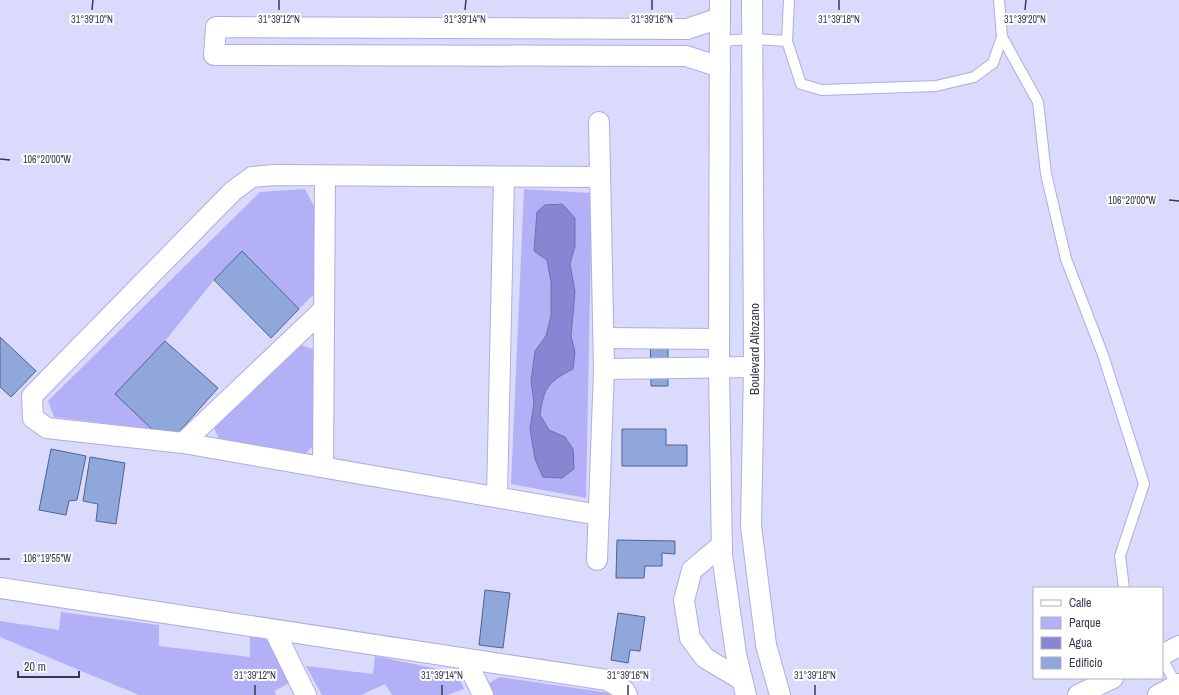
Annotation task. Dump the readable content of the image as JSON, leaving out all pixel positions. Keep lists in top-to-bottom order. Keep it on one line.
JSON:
{"streets":{"street":["Boulevard Altozano"]},"legend":["Calle","Parque","Agua","Edificio"],"scale_bar":"20 m","coordinates":["31°39'10\"N","31°39'12\"N","31°39'14\"N","31°39'16\"N","31°39'18\"N","31°39'20\"N","106°20'00\"W","106°19'55\"W"]}
